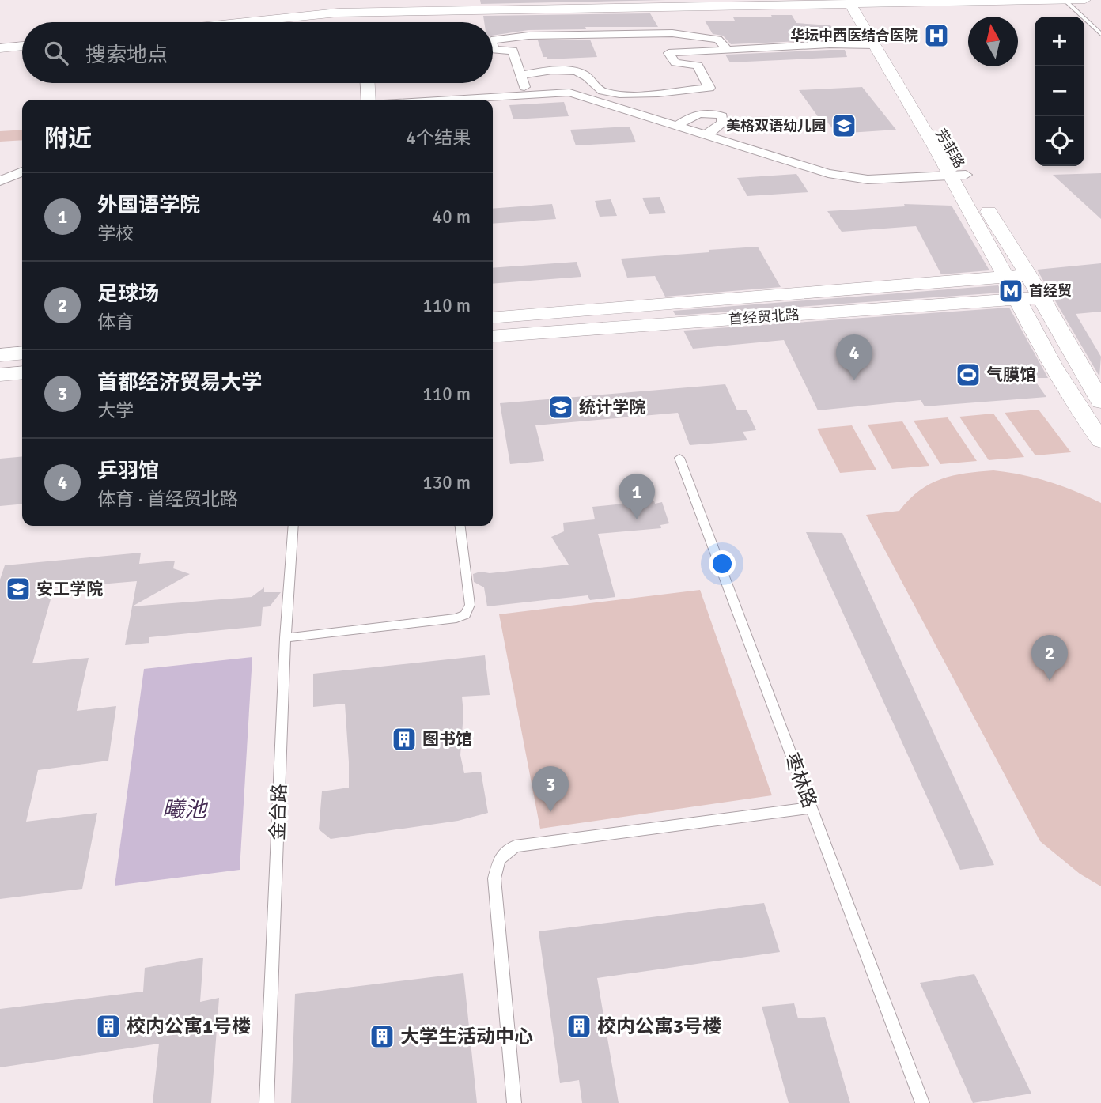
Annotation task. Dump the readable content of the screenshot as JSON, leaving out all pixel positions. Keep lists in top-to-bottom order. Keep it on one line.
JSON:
{"streets":{"street":["芳菲路","首经贸北路"],"lane":["枣林路","金台路"]},"crossings":[["芳菲路","首经贸北路"]],"water":["曦池"],"places":{"hospital":["华坛中西医结合医院"],"school or university":["美格双语幼儿园","统计学院","安工学院"],"metro station":["首经贸"],"sports":["气膜馆"],"building":["图书馆","校内公寓1号楼","校内公寓3号楼","大学生活动中心"]},"north":"top","page":{"map_buttons":["+","−"],"search":"搜索地点","heading":["附近","4个结果"],"list":[{"mark":"1","name":"外国语学院","note":"学校","value":"40 m"},{"mark":"2","name":"足球场","note":"体育","value":"110 m"},{"mark":"3","name":"首都经济贸易大学","note":"大学","value":"110 m"},{"mark":"4","name":"乒羽馆","note":"体育 · 首经贸北路","value":"130 m"}],"pins":["4","1","2","3"]}}
